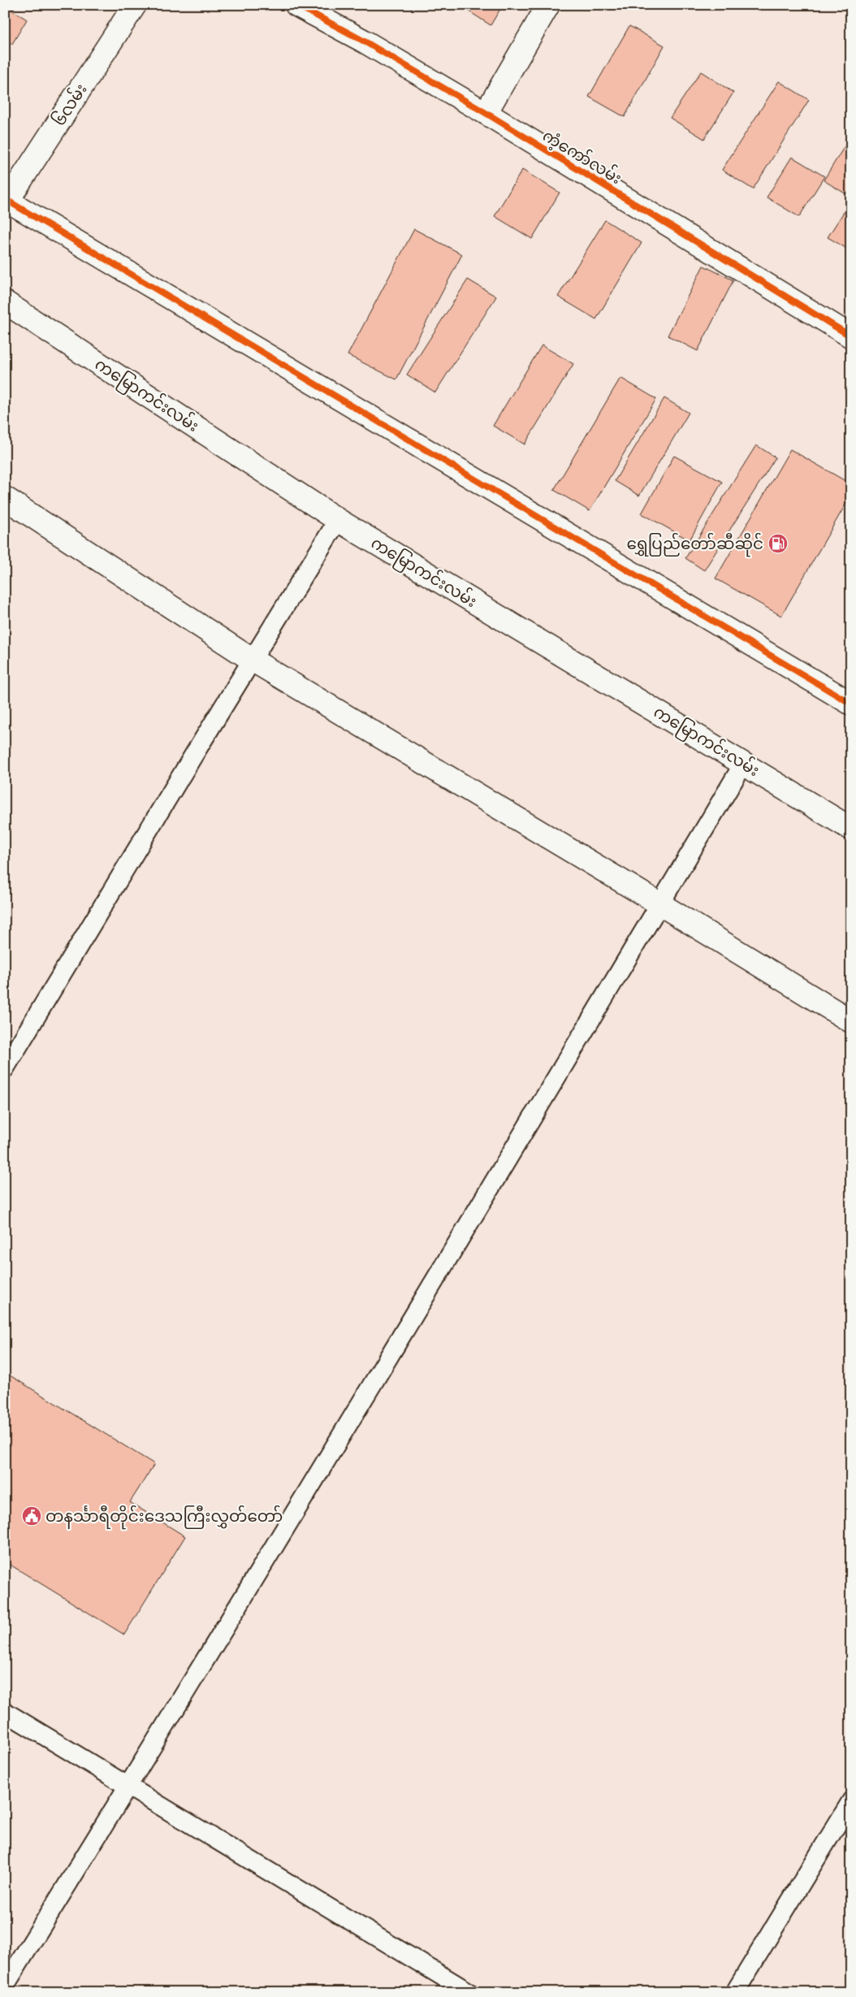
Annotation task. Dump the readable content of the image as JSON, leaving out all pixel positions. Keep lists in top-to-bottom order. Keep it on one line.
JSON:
{"streets":{"main road":["၆လမ်း","ကံ့ကော်လမ်း","ကမြောကင်းလမ်း"]},"places":{"fuel station":["ရွှေပြည်တော်ဆီဆိုင်"],"public building":["တနင်္သာရီတိုင်းဒေသကြီးလွှတ်တော်"]}}
